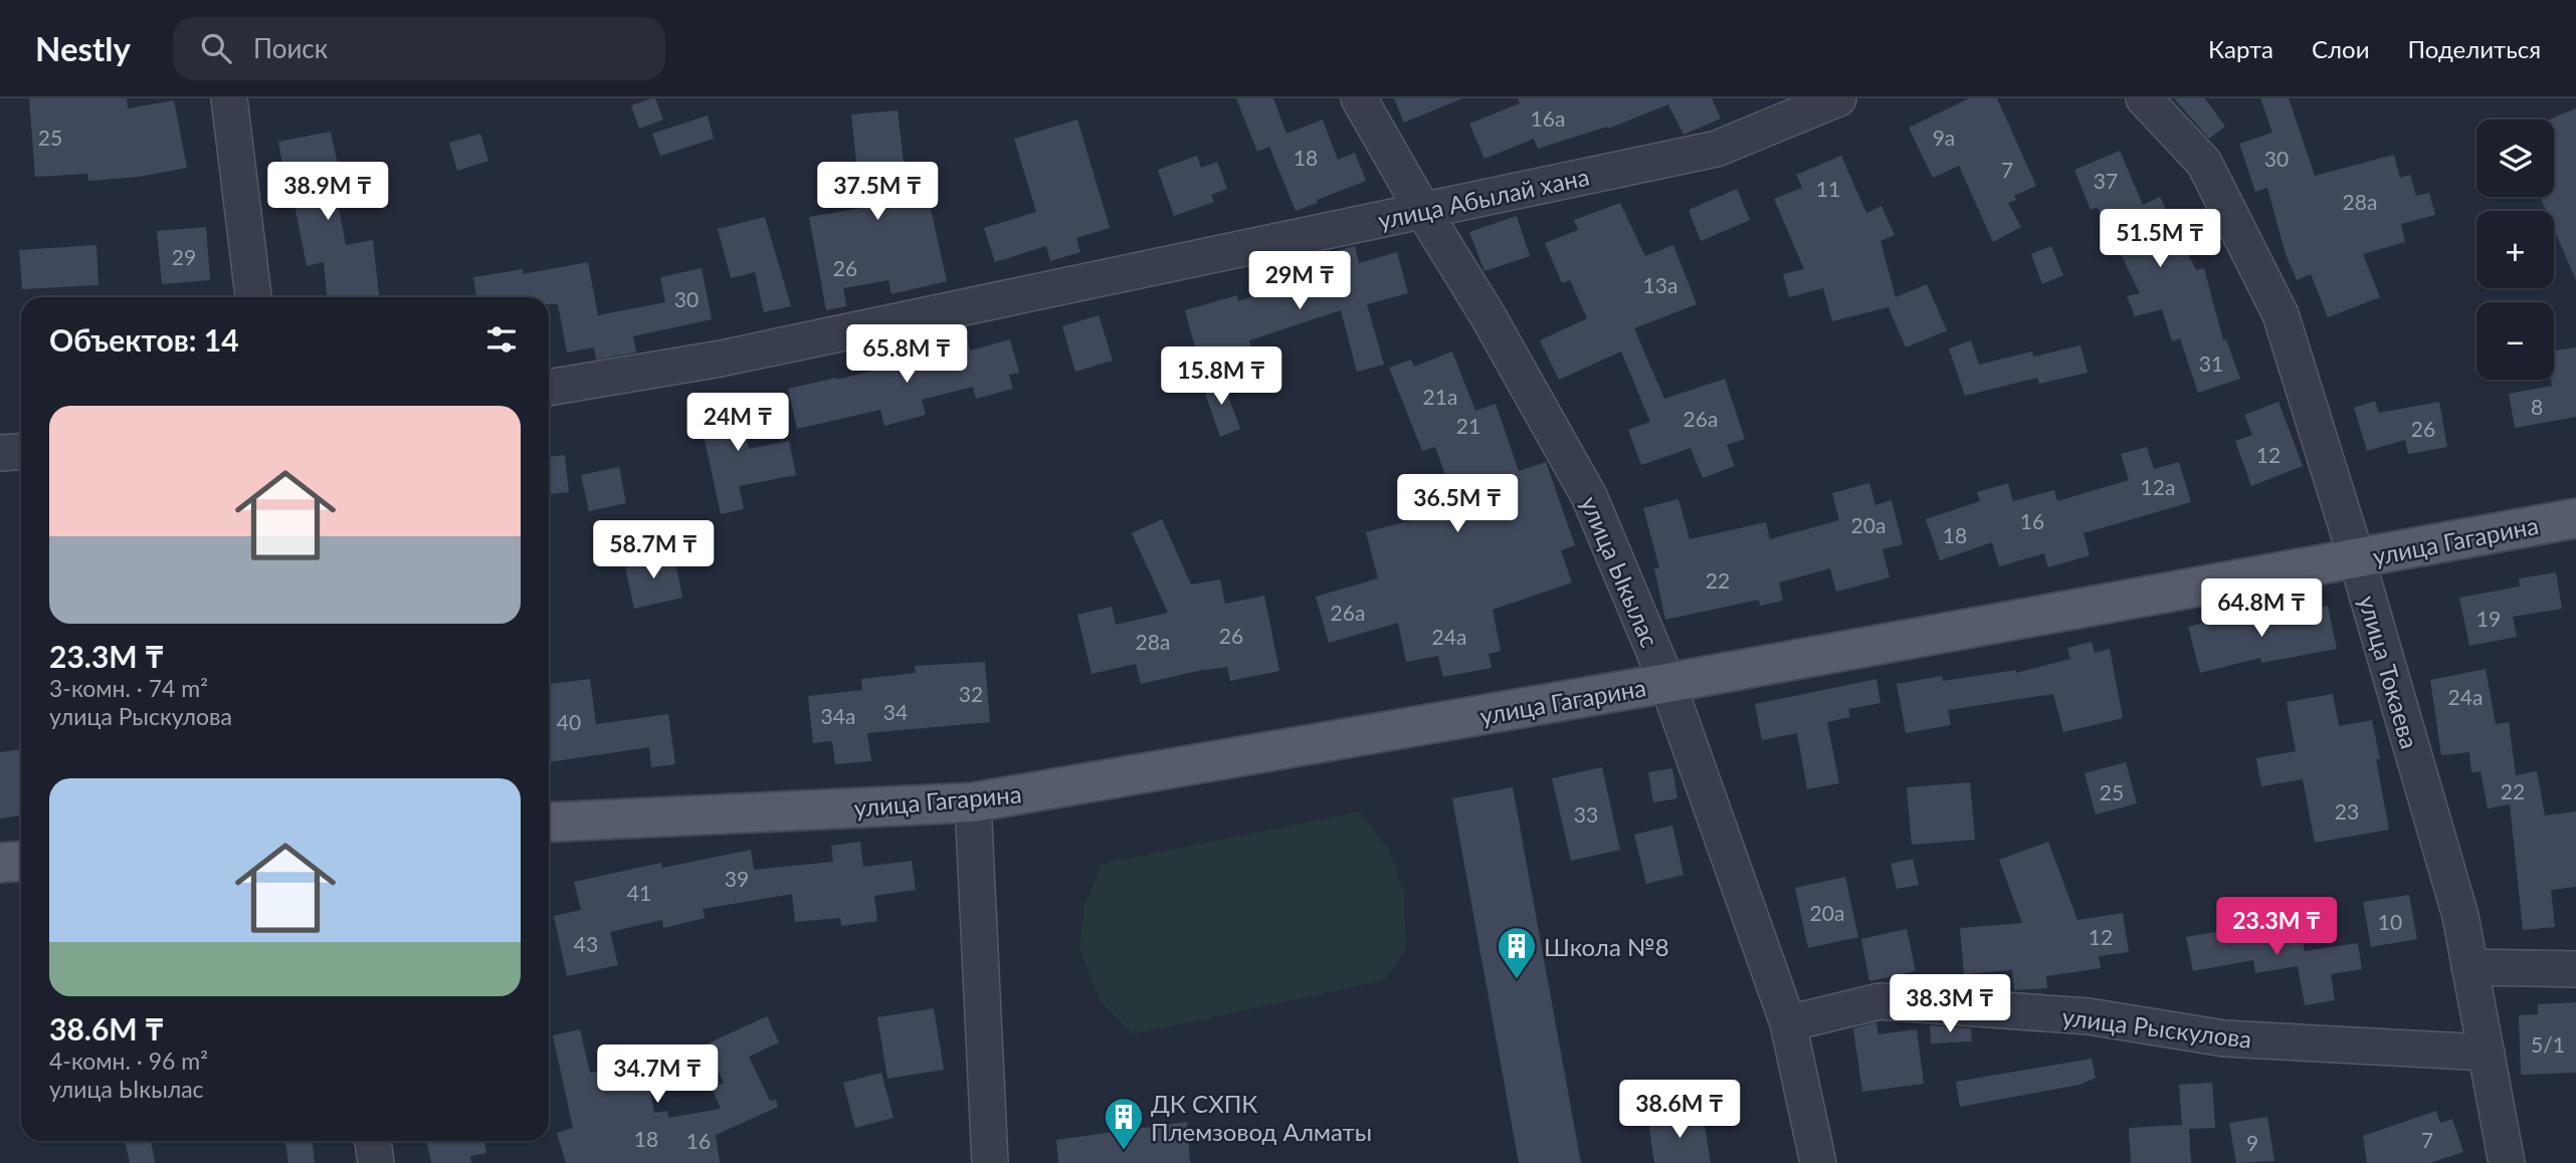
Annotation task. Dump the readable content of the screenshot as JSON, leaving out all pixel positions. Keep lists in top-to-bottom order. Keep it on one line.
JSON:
{"streets":{"main road":["улица Гагарина"],"street":["улица Абылай хана","улица Ыкылас","улица Токаева","улица Рыскулова"]},"crossings":[["улица Абылай хана","улица Ыкылас"],["улица Гагарина","улица Ыкылас"],["улица Гагарина","улица Токаева"],["улица Ыкылас","улица Рыскулова"],["улица Токаева","улица Рыскулова"]],"places":{"building":["Школа №8","ДК СХПК Племзовод Алматы"]},"house_numbers":["16а","25","9а","18","30","7","37","11","28а","29","26","13а","30","31","21а","8","26а","21","26","12","12а","16","20а","18","22","26а","19","26","24а","28а","32","24а","34","34а","40","22","25","23","33","39","41","20а","10","12","43","5/1","18","7","16","9"],"page":{"header":"Nestly","search":"Поиск","nav":["Карта","Слои","Поделиться"],"map_buttons":["+","−"],"price":["38.9M ₸","37.5M ₸","51.5M ₸","29M ₸","65.8M ₸","15.8M ₸","24M ₸","36.5M ₸","58.7M ₸","64.8M ₸","23.3M ₸","38.3M ₸","34.7M ₸","38.6M ₸"],"heading":"Объектов: 14","list":[{"name":"23.3M ₸","note":"3-комн. · 74 m² · улица Рыскулова"},{"name":"38.6M ₸","note":"4-комн. · 96 m² · улица Ыкылас"}]}}
